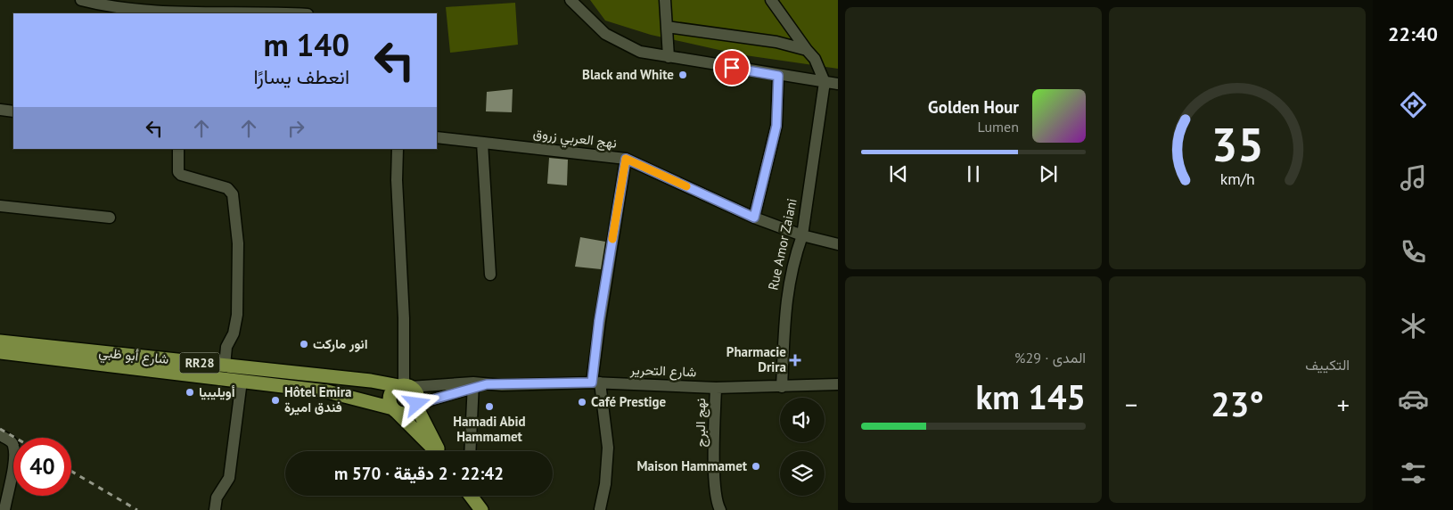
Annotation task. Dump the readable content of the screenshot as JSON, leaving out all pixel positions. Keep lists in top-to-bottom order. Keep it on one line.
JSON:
{"streets":{"main road":["شارع أبو ظبي","RR28"],"street":["نهج العربي زروق","Rue Amor Zaiani","شارع التحرير","نهج البرج"]},"crossings":[["نهج العربي زروق","Rue Amor Zaiani"],["Rue Amor Zaiani","شارع التحرير"],["شارع أبو ظبي","RR28"],["شارع أبو ظبي","شارع التحرير"],["RR28","شارع التحرير"],["شارع التحرير","نهج البرج"]],"places":{"other":["Black and White","انور ماركت","أويليبيا","Hôtel Emira فندق اميرة","Café Prestige","Hamadi Abid Hammamet","Maison Hammamet"],"health":["Pharmacie Drira"]},"page":{"tabs":"22:40","turn":["140 m","انعطف يسارًا"],"song":["Golden Hour","Lumen"],"tile":["التكييف",["المدى · 29%","145 km"]],"heat":["−","23°","+"],"limit":"40","trip":"22:42 · 2 دقيقة · 570 m","gauge":["35","km/h"]}}
